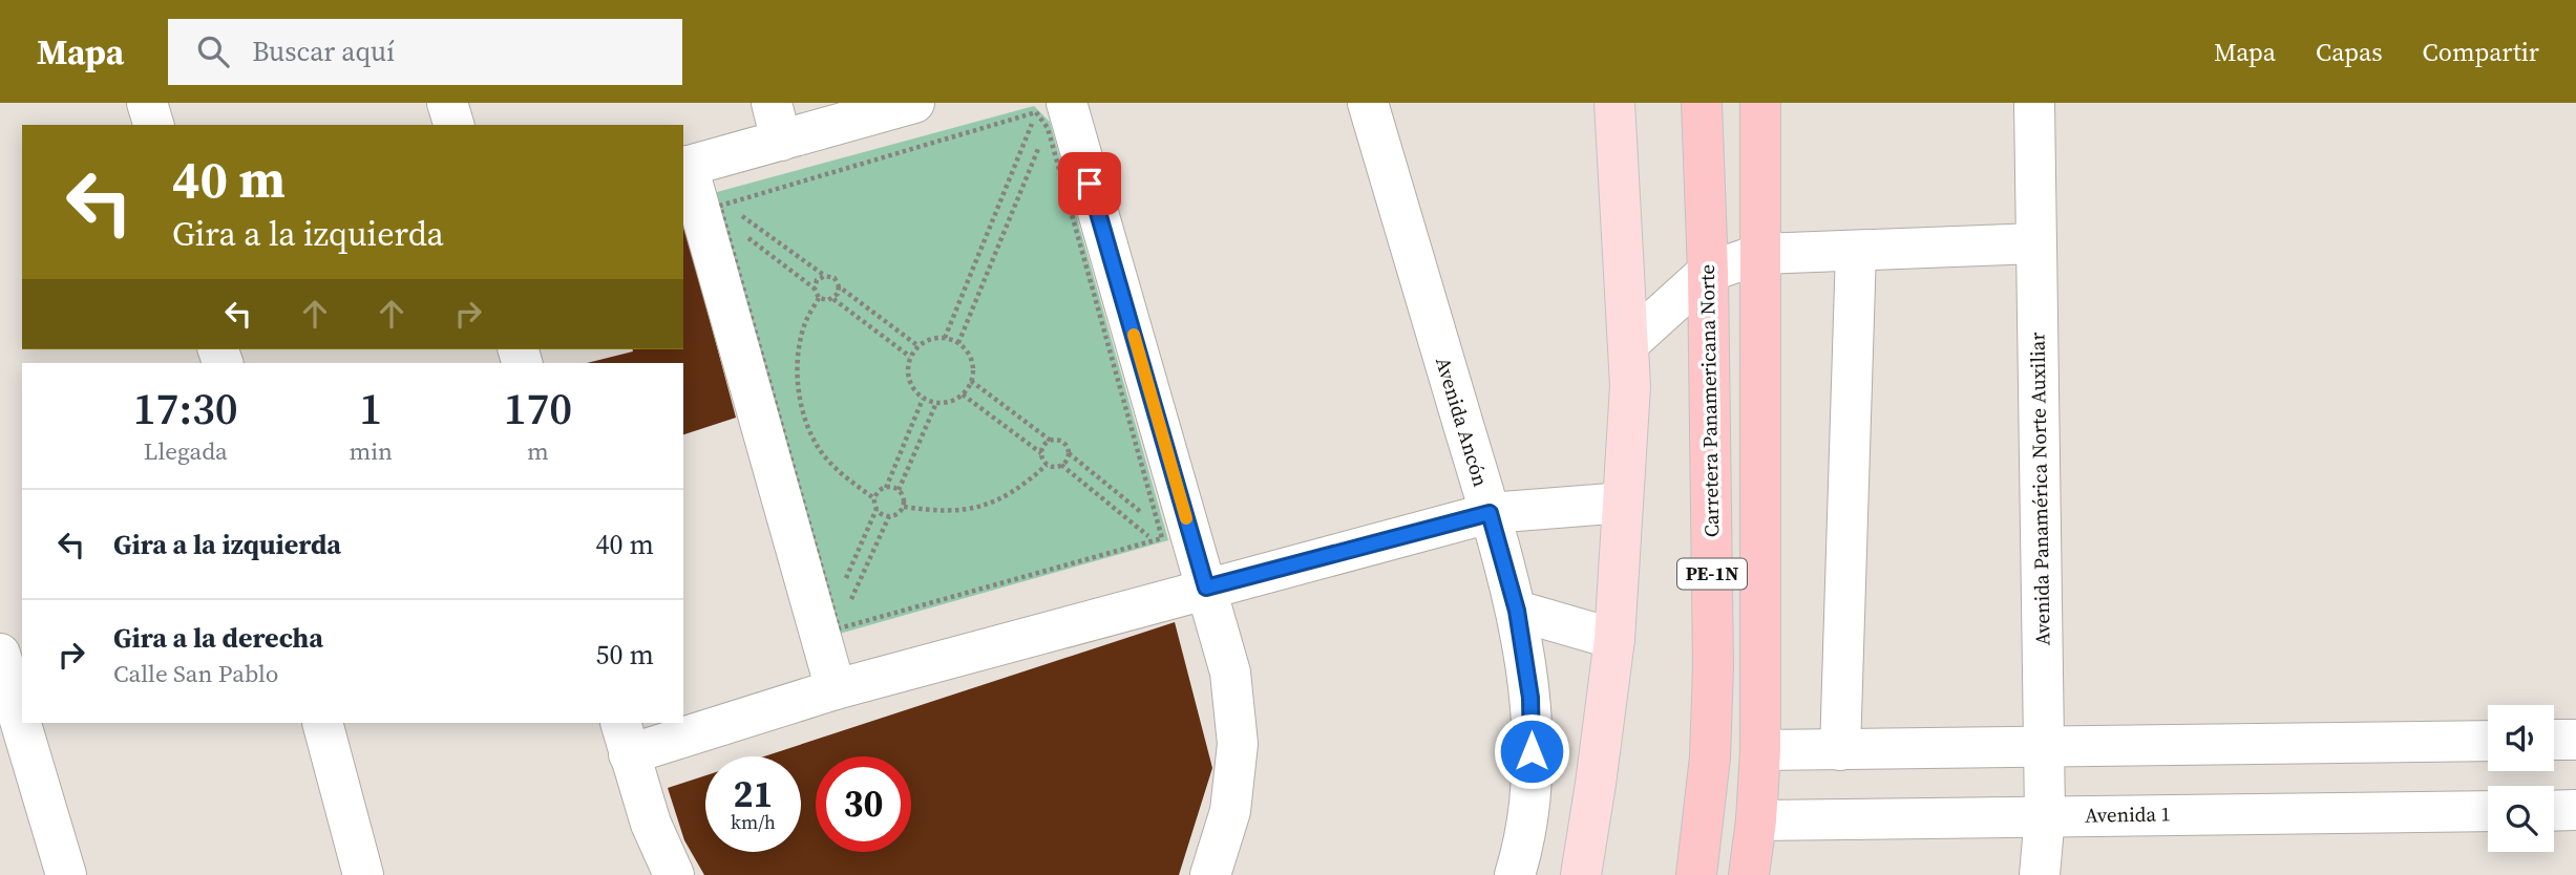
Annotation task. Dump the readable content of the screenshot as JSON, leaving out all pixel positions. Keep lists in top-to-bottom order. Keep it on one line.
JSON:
{"streets":{"highway":["Carretera Panamericana Norte","PE-1N"],"street":["Avenida Ancón","Avenida Panamérica Norte Auxiliar","Avenida 1"]},"crossings":[["Avenida Panamérica Norte Auxiliar","Avenida 1"],["PE-1N","Avenida 1"]],"page":{"header":"Mapa","search":"Buscar aquí","nav":["Mapa","Capas","Compartir"],"turn":["40 m","Gira a la izquierda"],"eta":["17:30","Llegada","1","min","170","m"],"list":[{"name":"Gira a la izquierda","value":"40 m"},{"name":"Gira a la derecha","note":"Calle San Pablo","value":"50 m"}],"speed":"21 km/h","limit":"30"}}
